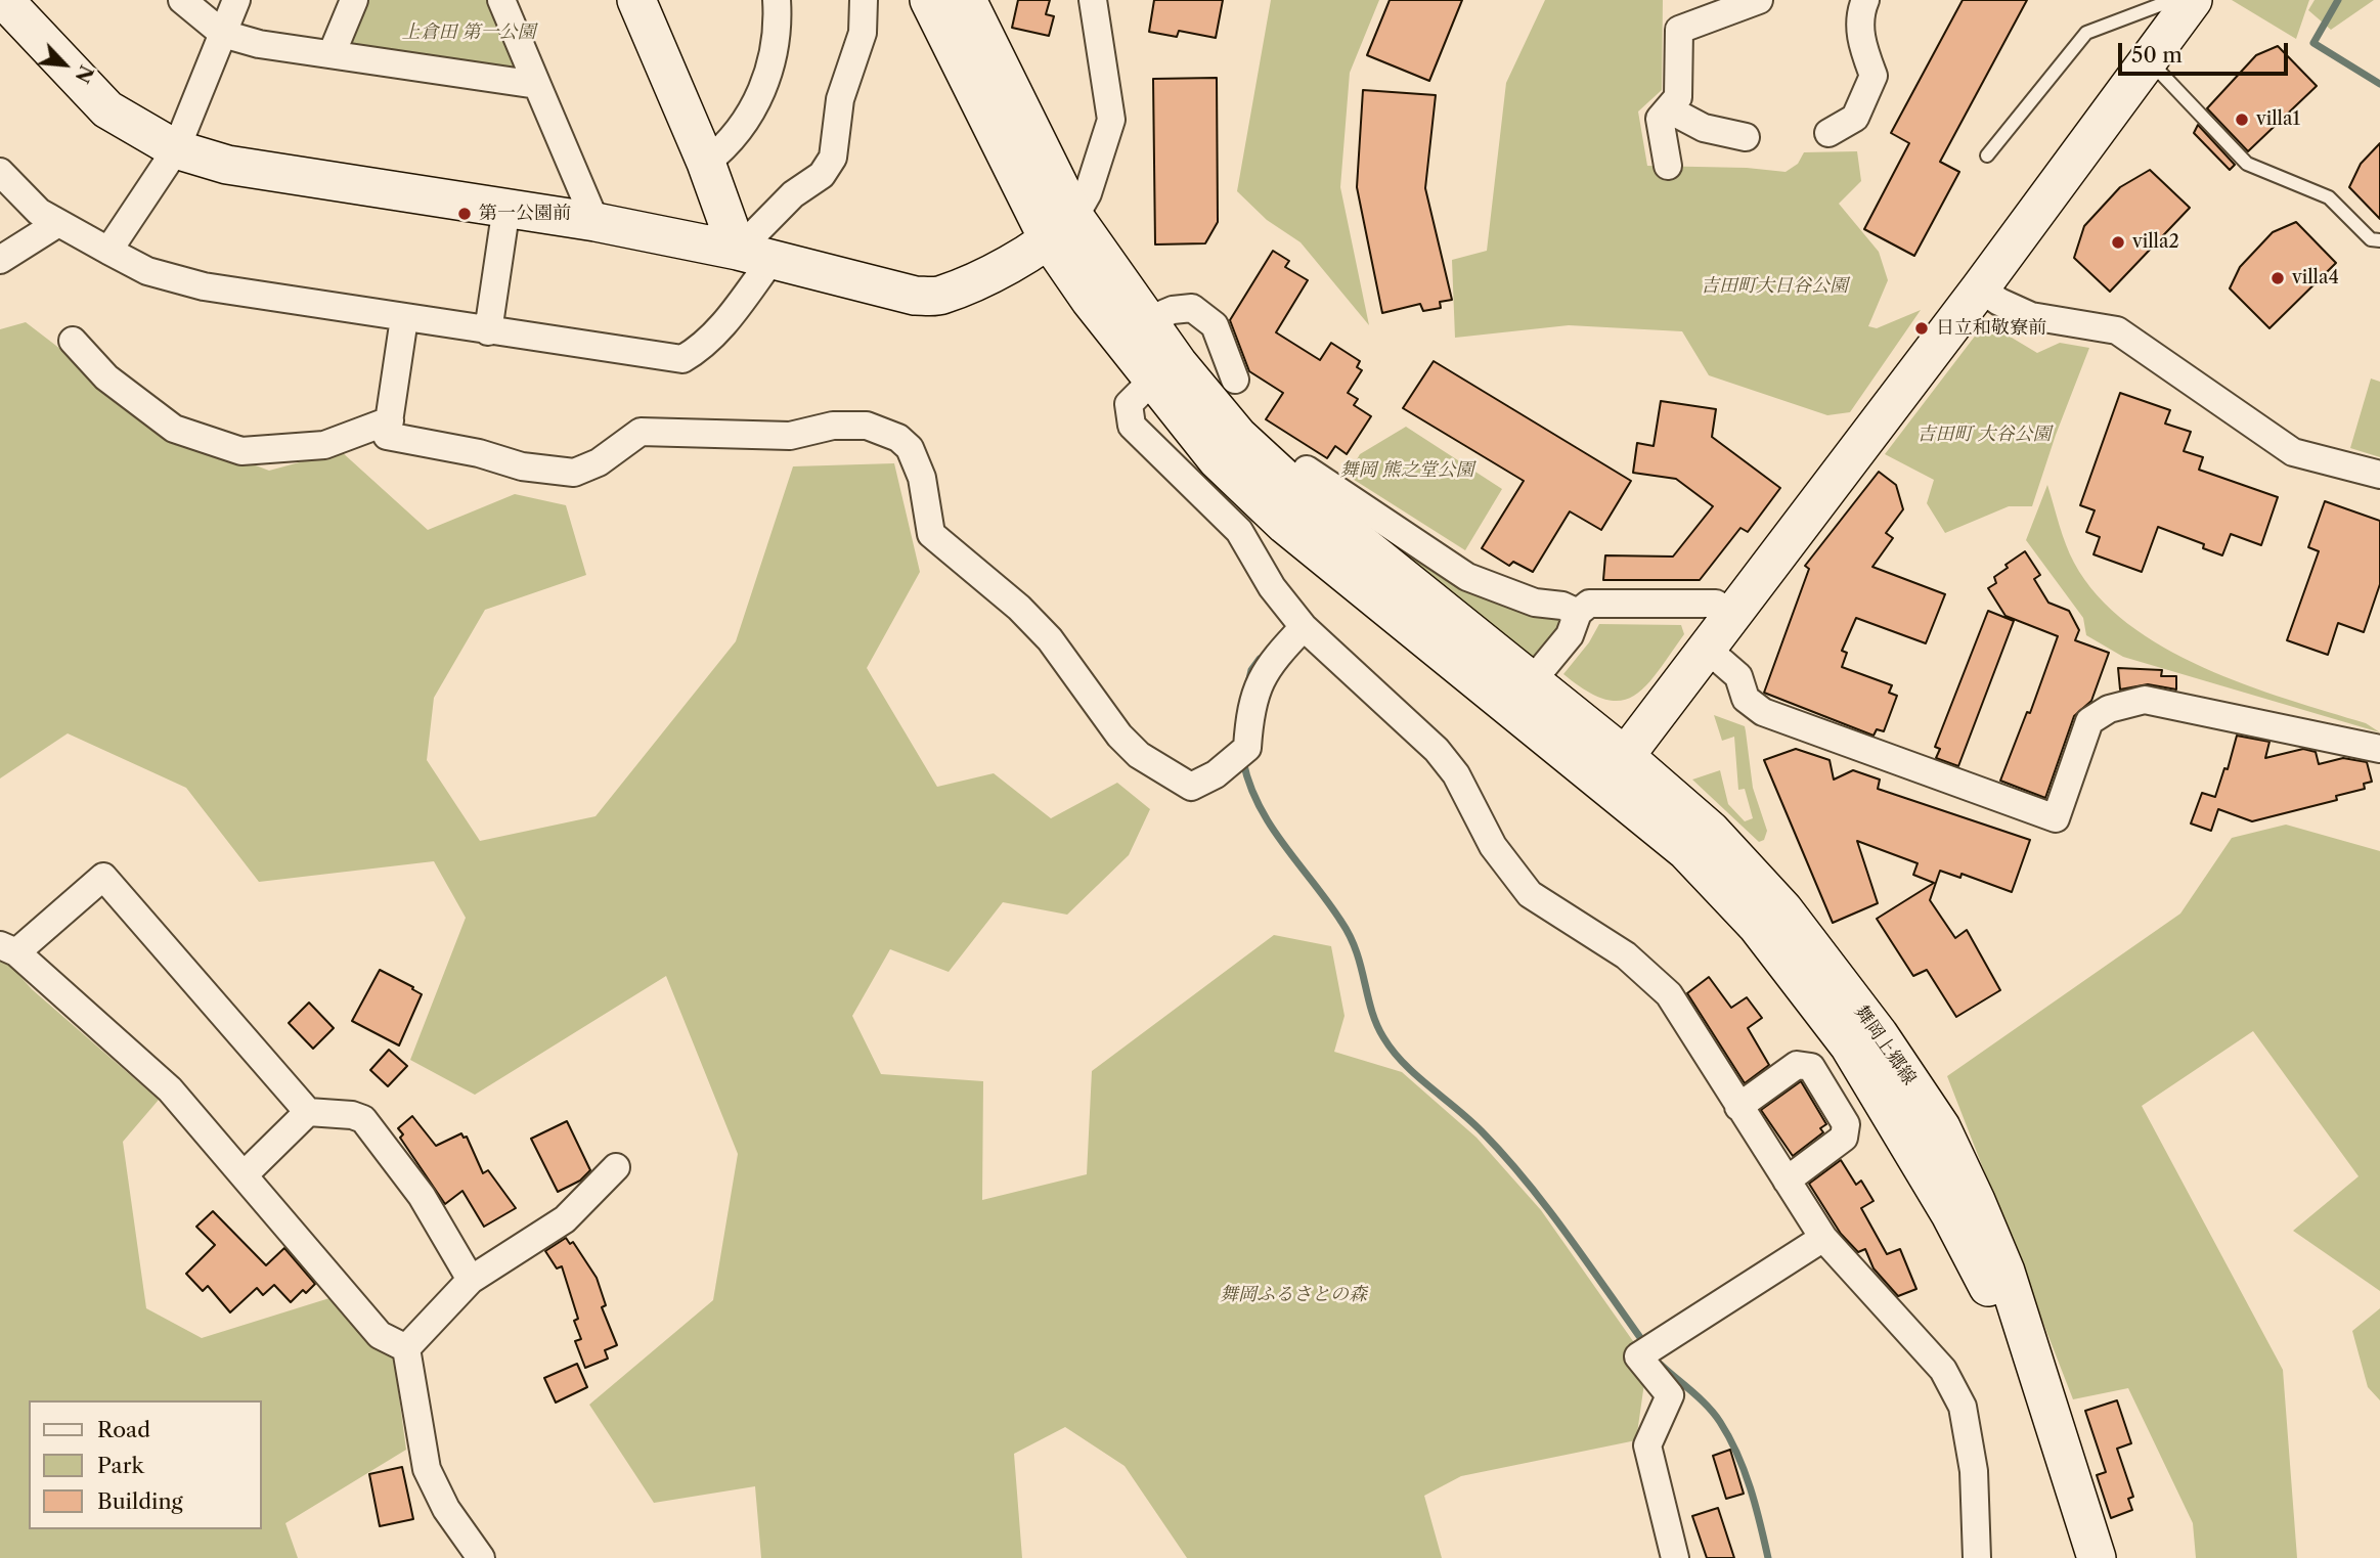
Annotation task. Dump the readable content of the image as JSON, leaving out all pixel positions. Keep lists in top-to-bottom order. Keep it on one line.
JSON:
{"streets":{"street":["舞岡上郷線"]},"parks":["上倉田 第一公園","吉田町大日谷公園","吉田町 大谷公園","舞岡 熊之堂公園","舞岡ふるさとの森"],"places":["villa1","第一公園前","villa2","villa4","日立和敬寮前"],"legend":["Road","Park","Building"],"scale_bar":"50 m","north":"bottom right"}
